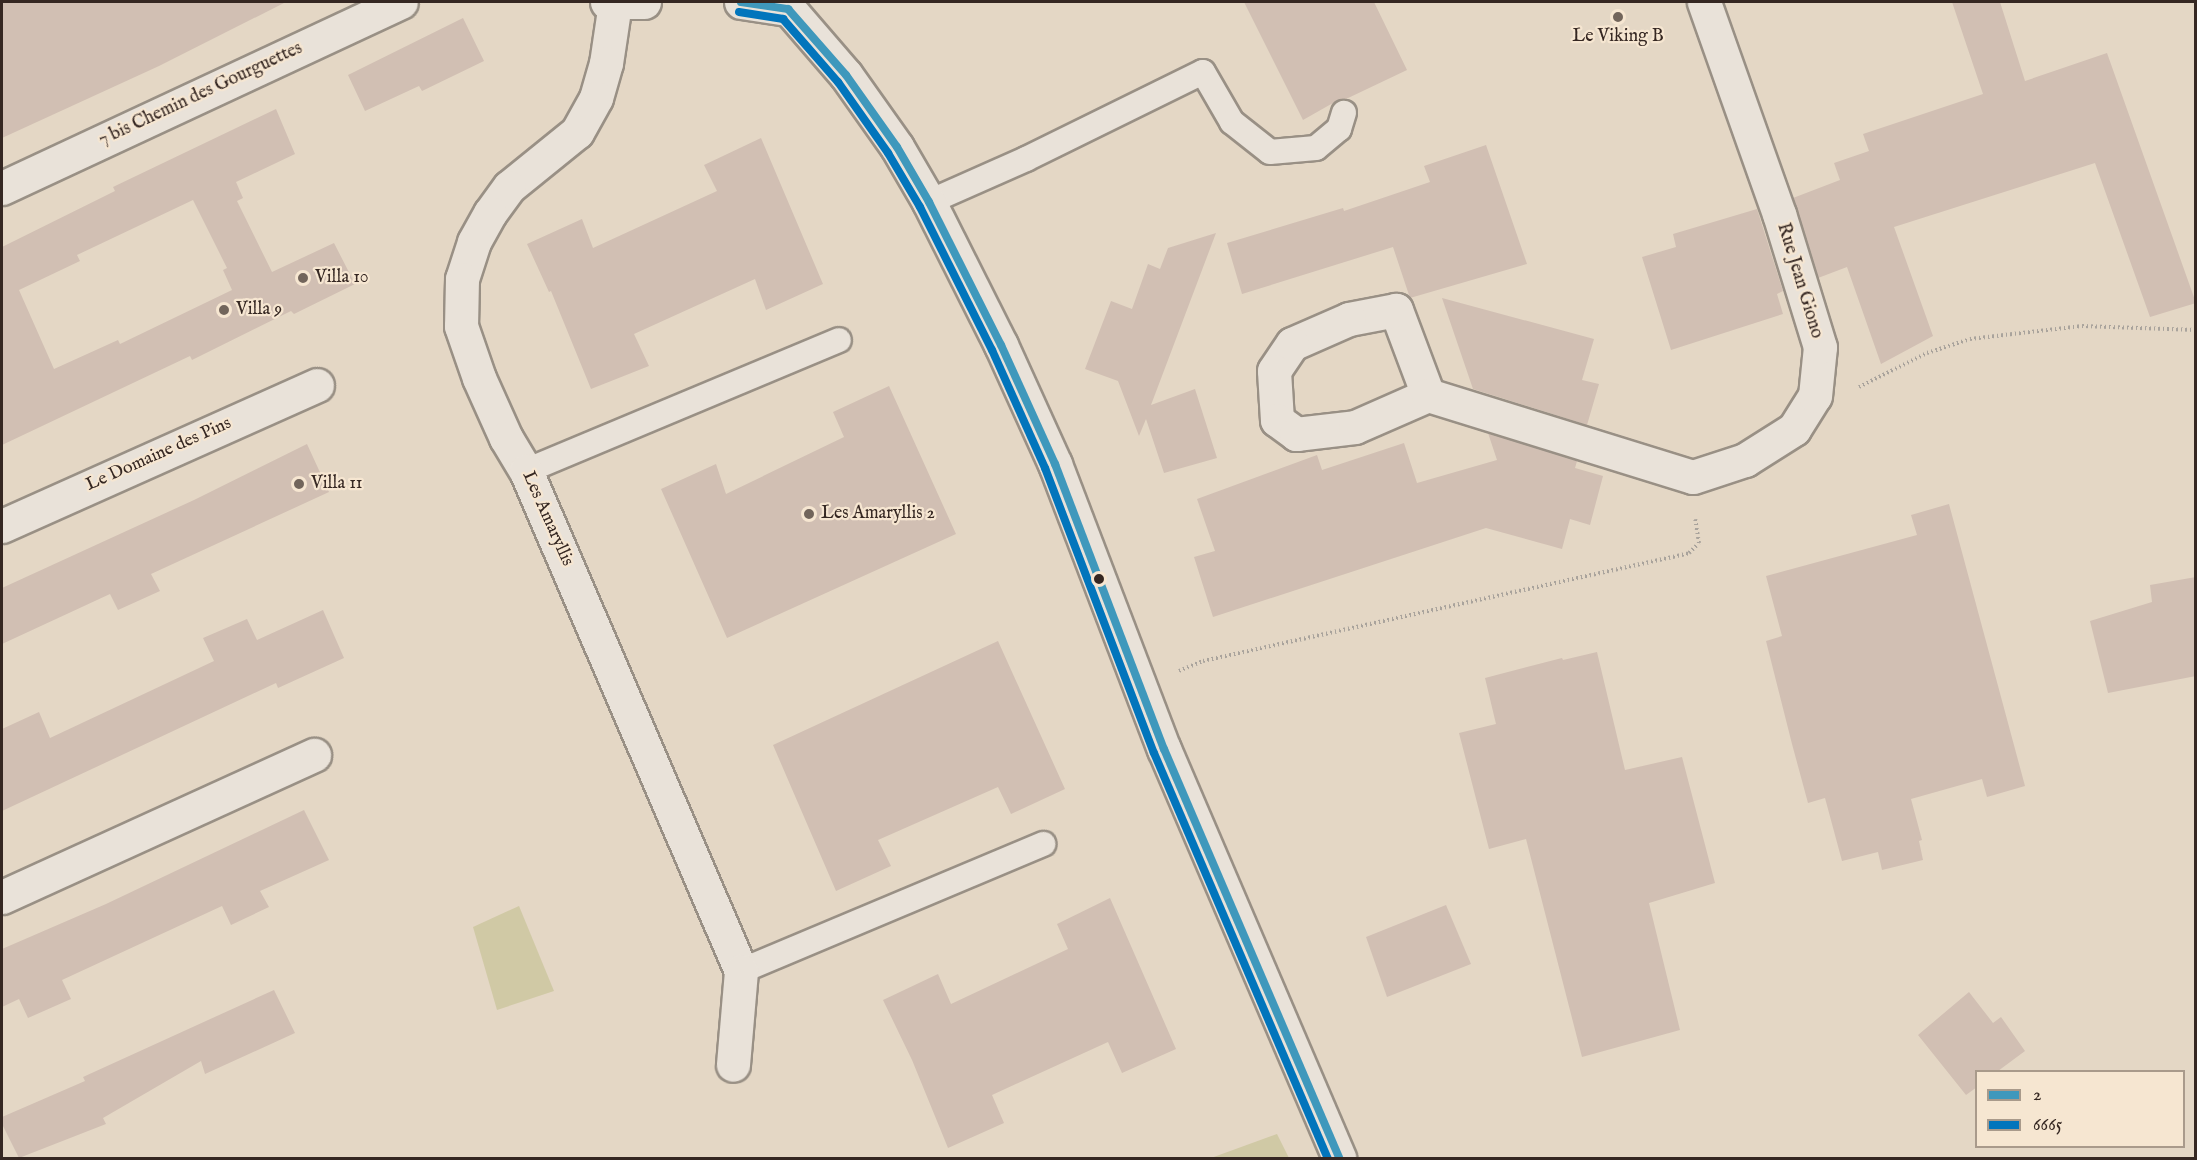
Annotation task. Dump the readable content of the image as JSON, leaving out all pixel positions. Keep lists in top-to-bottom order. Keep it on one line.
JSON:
{"streets":{"street":["7 bis Chemin des Gourguettes","Rue Jean Giono","Le Domaine des Pins","Les Amaryllis"]},"places":["Le Viking B","Villa 10","Villa 9","Villa 11","Les Amaryllis 2"],"lines":["transit line 2","transit line 6665"],"legend":["2","6665"]}
